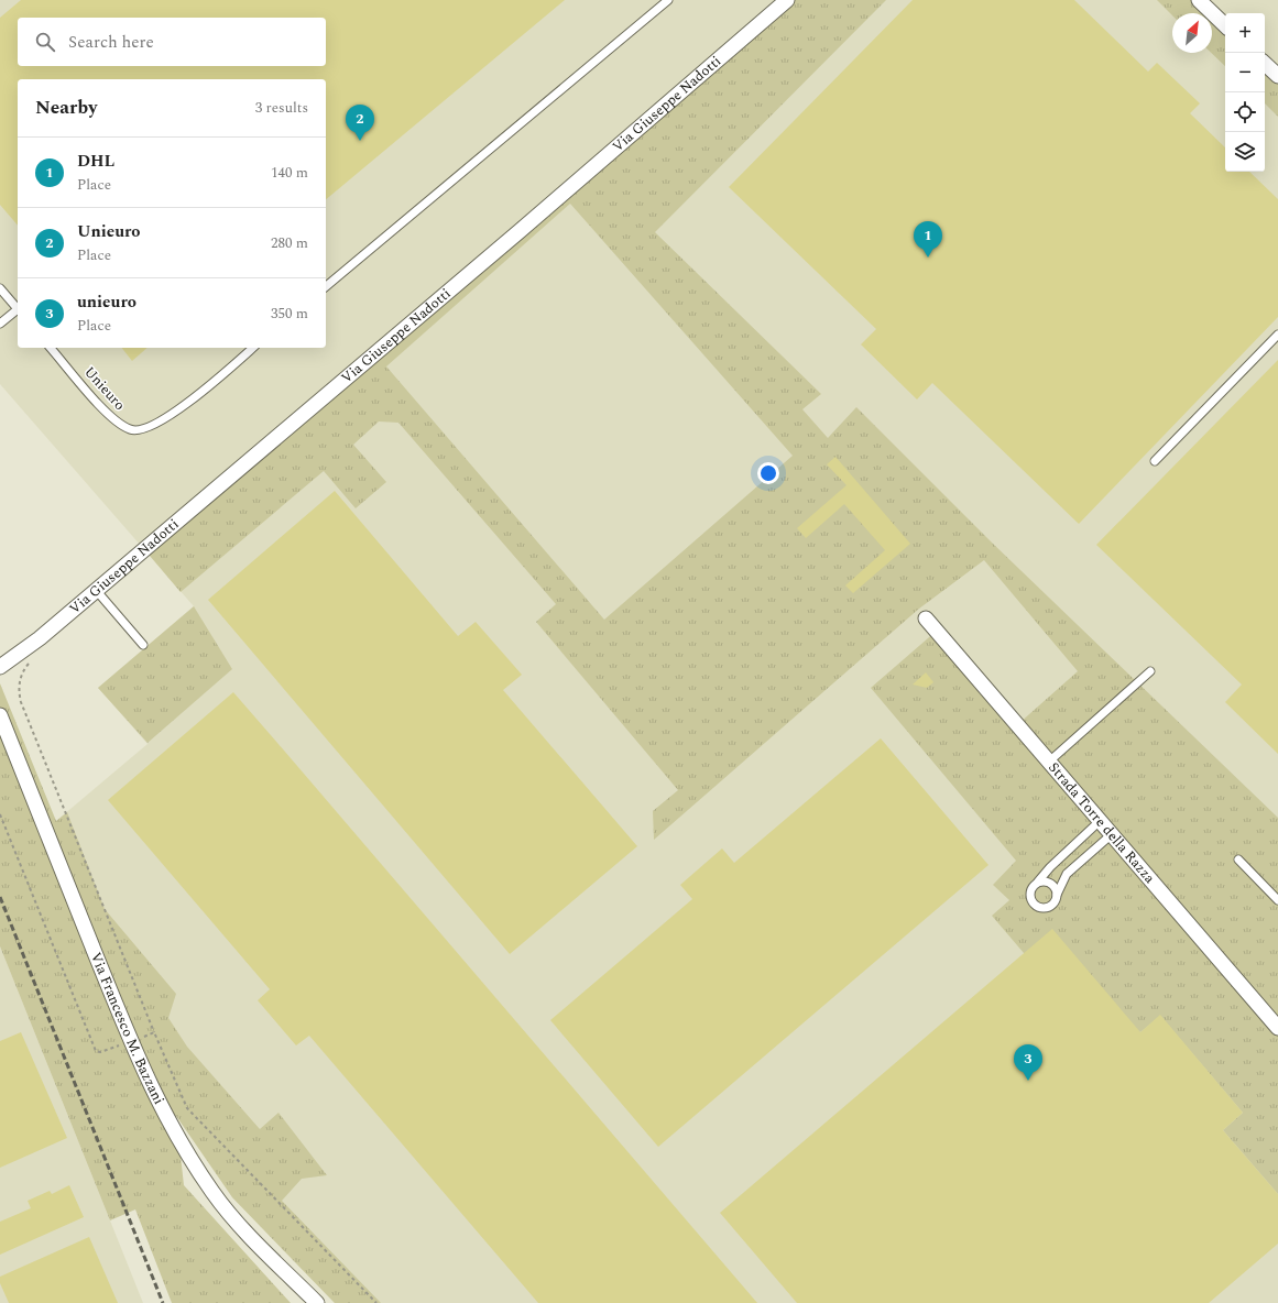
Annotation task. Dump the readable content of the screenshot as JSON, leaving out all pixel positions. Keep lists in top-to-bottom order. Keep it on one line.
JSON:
{"streets":{"street":["Via Giuseppe Nadotti","Strada Torre della Razza","Via Francesco M. Bazzani"],"lane":["Unieuro"]},"north":"top right","page":{"map_buttons":["+","−"],"search":"Search here","heading":["Nearby","3 results"],"pins":["2","1","3"],"list":[{"mark":"1","name":"DHL","note":"Place","value":"140 m"},{"mark":"2","name":"Unieuro","note":"Place","value":"280 m"},{"mark":"3","name":"unieuro","note":"Place","value":"350 m"}]}}
